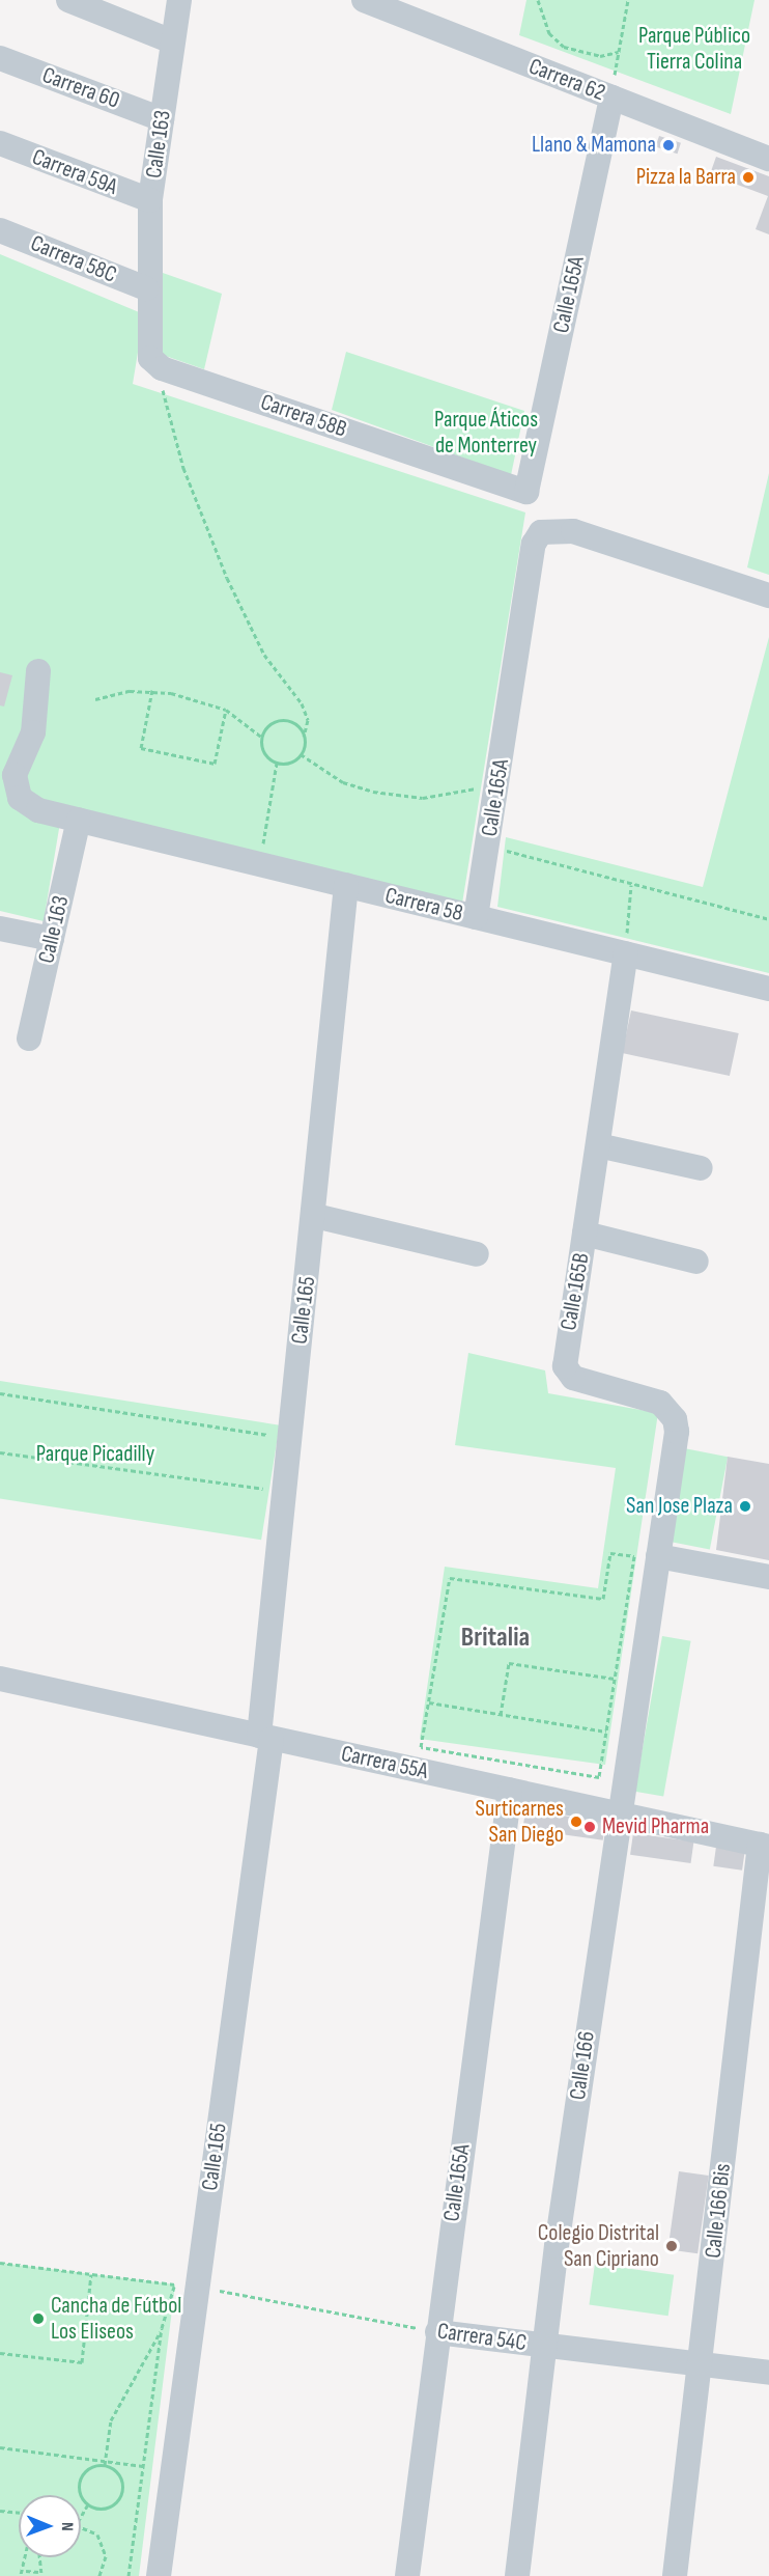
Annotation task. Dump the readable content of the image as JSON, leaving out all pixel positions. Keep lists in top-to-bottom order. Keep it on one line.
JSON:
{"streets":{"street":["Carrera 62","Carrera 60","Calle 163","Carrera 59A","Carrera 58C","Calle 165A","Carrera 58B","Carrera 58","Calle 165B","Calle 165","Carrera 55A","Calle 166","Calle 166 Bis","Carrera 54C"]},"crossings":[["Carrera 62","Calle 165A"],["Carrera 60","Calle 163"],["Calle 163","Carrera 59A"],["Calle 163","Carrera 58C"],["Calle 163","Carrera 58"],["Calle 165A","Carrera 58B"],["Calle 165A","Carrera 58"],["Calle 165A","Carrera 55A"],["Calle 165A","Carrera 54C"],["Carrera 58","Calle 165B"],["Carrera 58","Calle 165"],["Calle 165B","Calle 166"],["Calle 165","Carrera 55A"],["Calle 165","Carrera 54C"],["Carrera 55A","Calle 166"],["Carrera 55A","Calle 166 Bis"],["Calle 166","Carrera 54C"],["Calle 166 Bis","Carrera 54C"]],"districts":["Britalia"],"parks":["Parque Público Tierra Colina","Parque Áticos de Monterrey","Parque Picadilly"],"places":["Llano & Mamona","Pizza la Barra","San Jose Plaza","Surticarnes San Diego","Mevid Pharma","Colegio Distrital San Cipriano","Cancha de Fútbol Los Eliseos"],"north":"right"}
